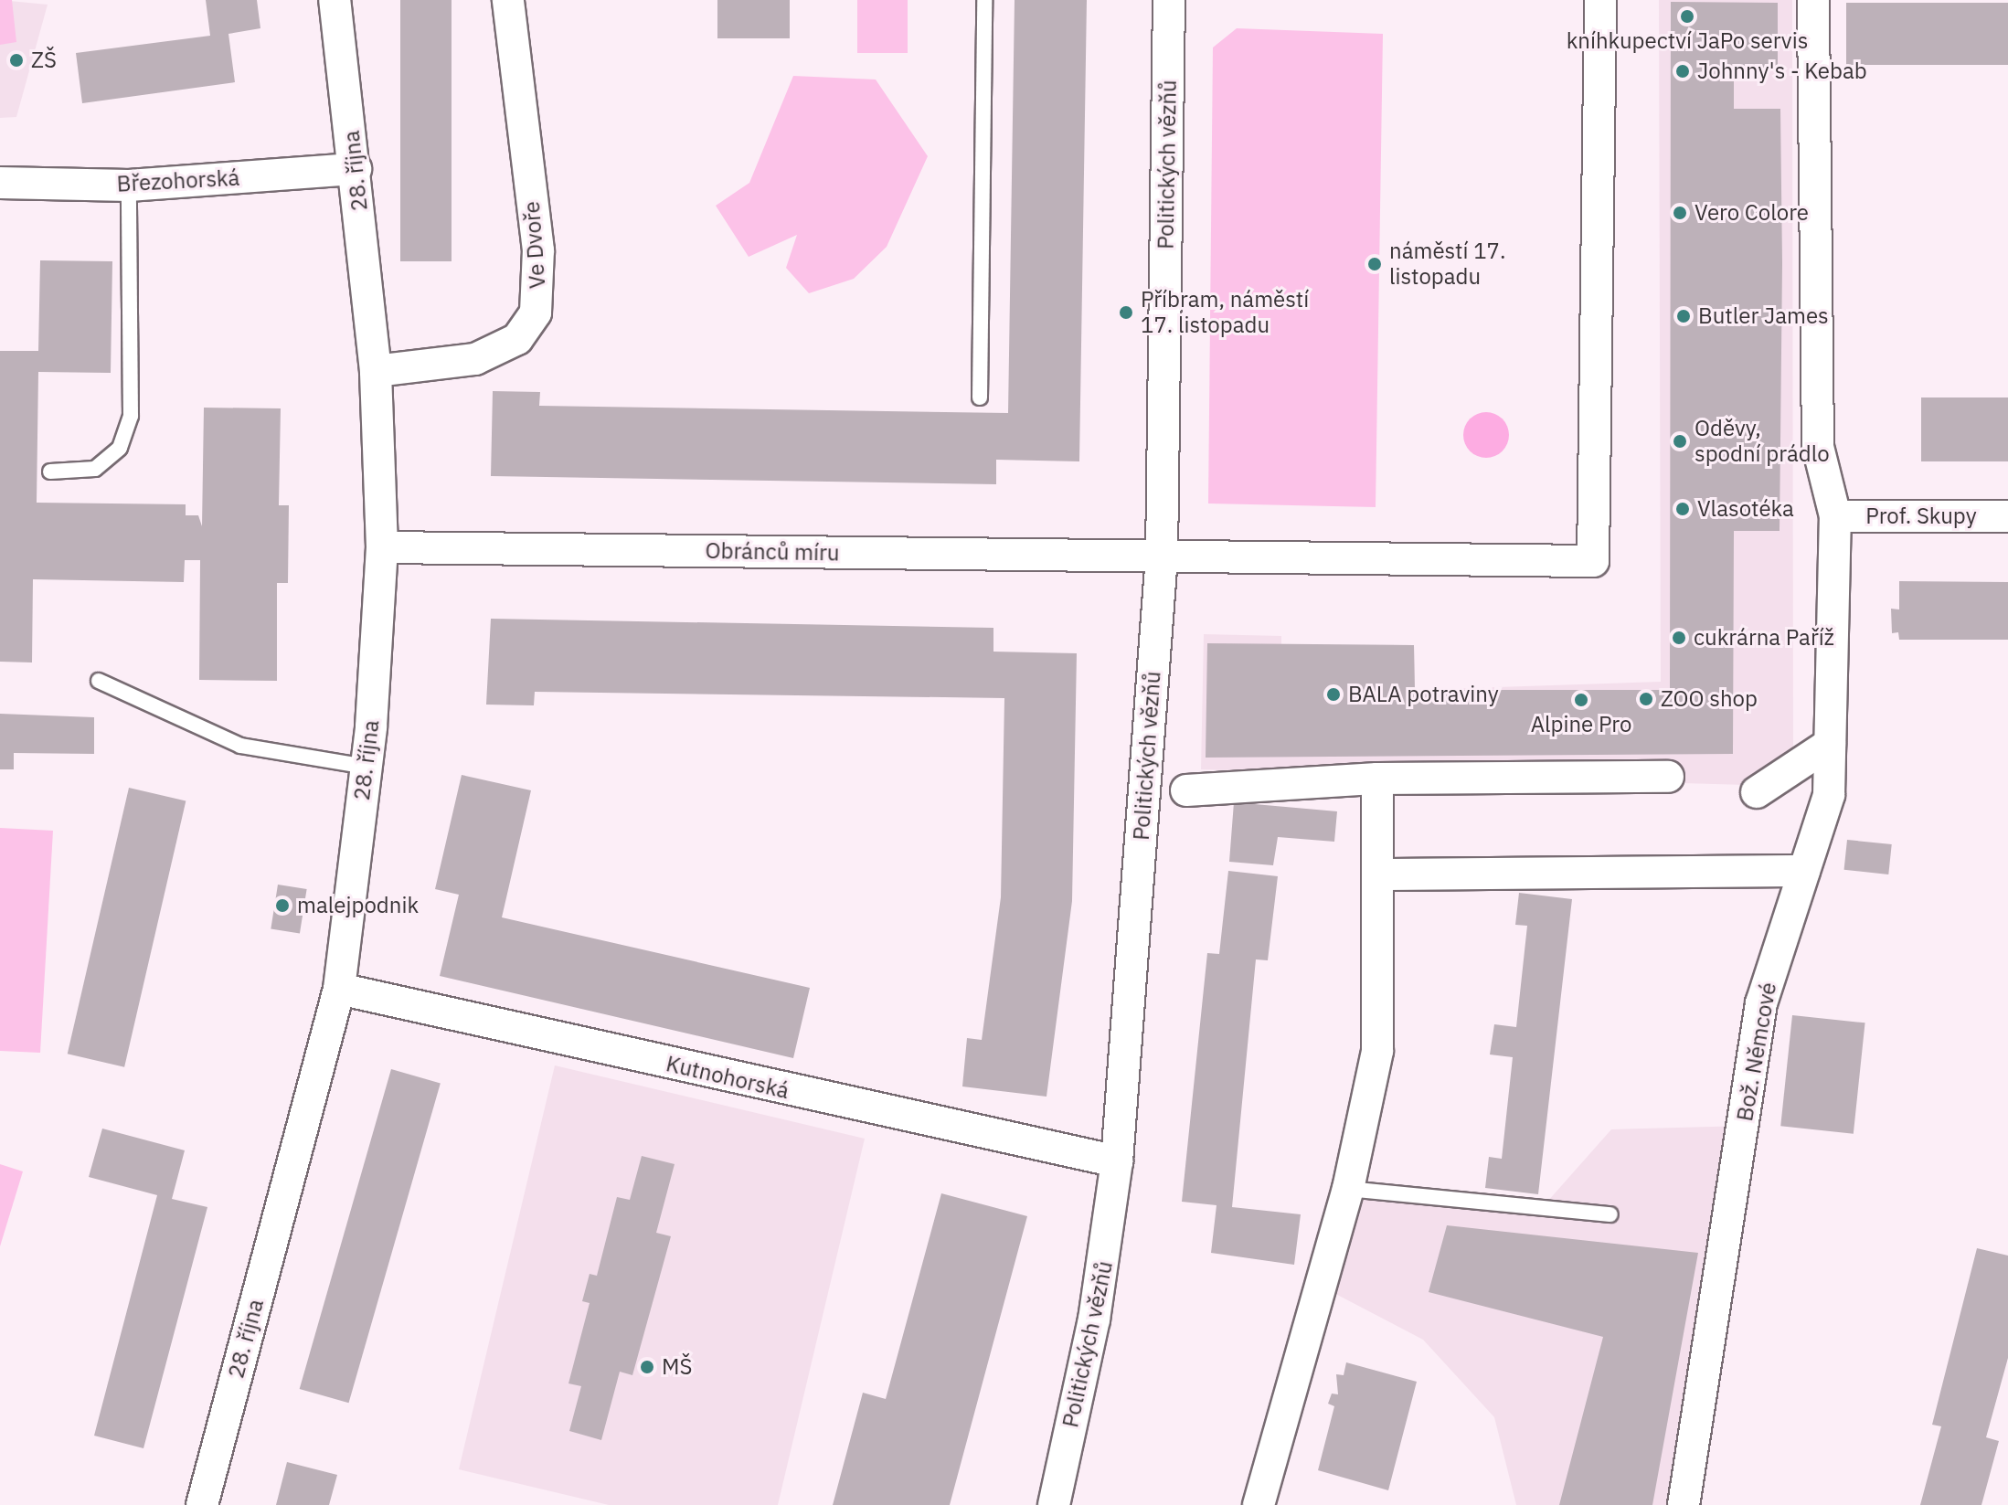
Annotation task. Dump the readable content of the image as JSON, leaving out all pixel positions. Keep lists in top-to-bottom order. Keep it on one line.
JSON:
{"streets":{"street":["Politických vězňů","28. října","Březohorská","Ve Dvoře","Prof. Skupy","Obránců míru","Bož. Němcové","Kutnohorská"]},"crossings":[["Politických vězňů","Obránců míru"],["Politických vězňů","Kutnohorská"],["28. října","Březohorská"],["28. října","Ve Dvoře"],["28. října","Obránců míru"],["28. října","Kutnohorská"],["Prof. Skupy","Bož. Němcové"]],"places":["kníhkupectví JaPo servis","ZŠ","Johnny's - Kebab","Vero Colore","náměstí 17. listopadu","Příbram, náměstí 17. listopadu","Butler James","Oděvy, spodní prádlo","Vlasotéka","cukrárna Paříž","BALA potraviny","ZOO shop","Alpine Pro","malejpodnik","MŠ"]}
